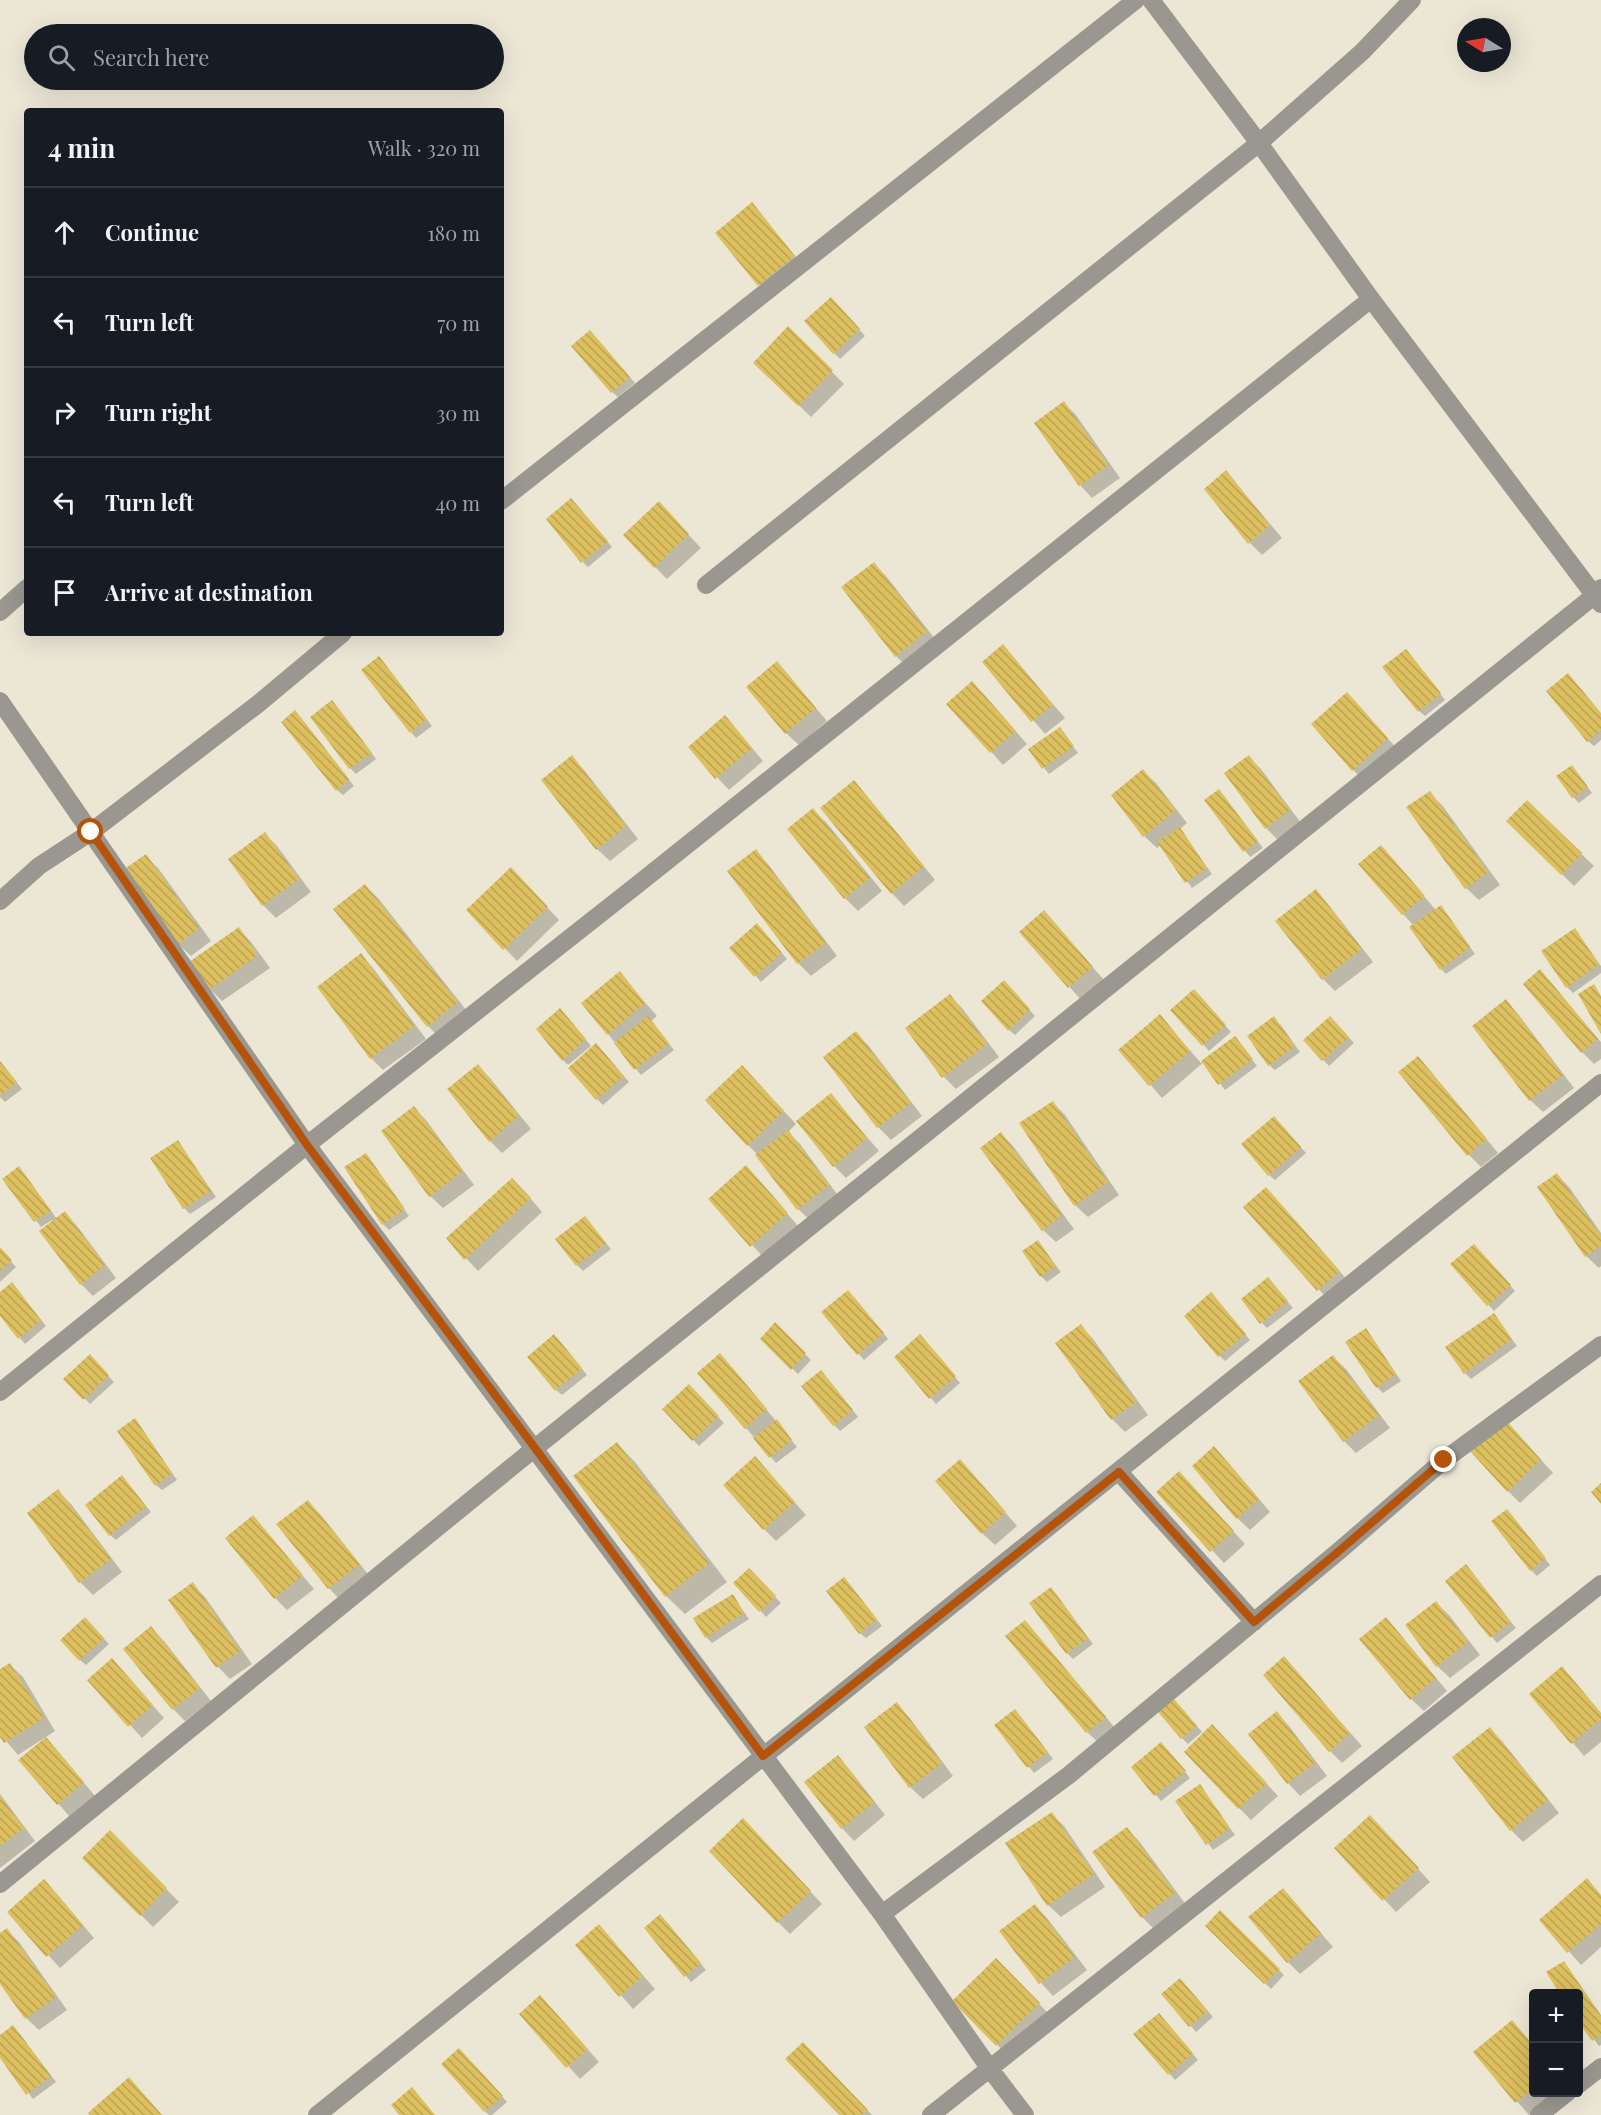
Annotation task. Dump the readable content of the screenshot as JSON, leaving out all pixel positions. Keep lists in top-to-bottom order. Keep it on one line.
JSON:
{"north":"left","page":{"search":"Search here","heading":["4 min","Walk · 320 m"],"list":[["Continue","180 m"],["Turn left","70 m"],["Turn right","30 m"],["Turn left","40 m"],"Arrive at destination"],"map_buttons":["+","−"]}}
